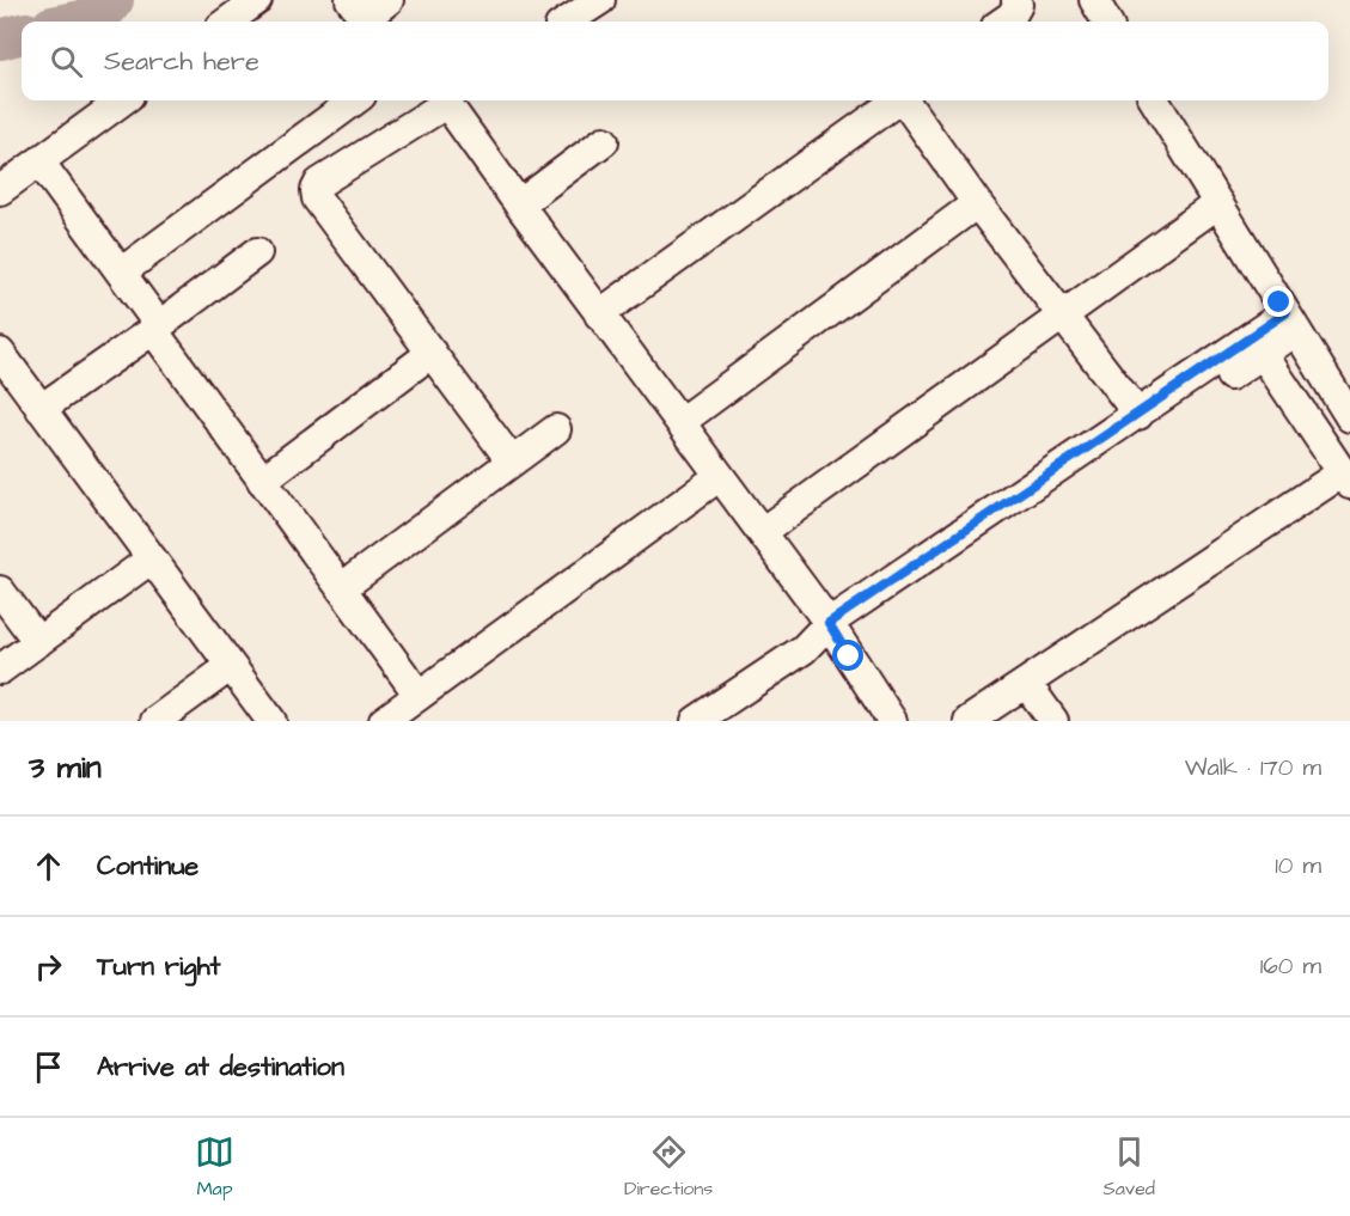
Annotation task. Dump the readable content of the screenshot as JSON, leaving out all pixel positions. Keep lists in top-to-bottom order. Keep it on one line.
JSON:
{"page":{"search":"Search here","heading":["3 min","Walk · 170 m"],"list":[["Continue","10 m"],["Turn right","160 m"],"Arrive at destination"],"nav":["Map","Directions","Saved"]}}
